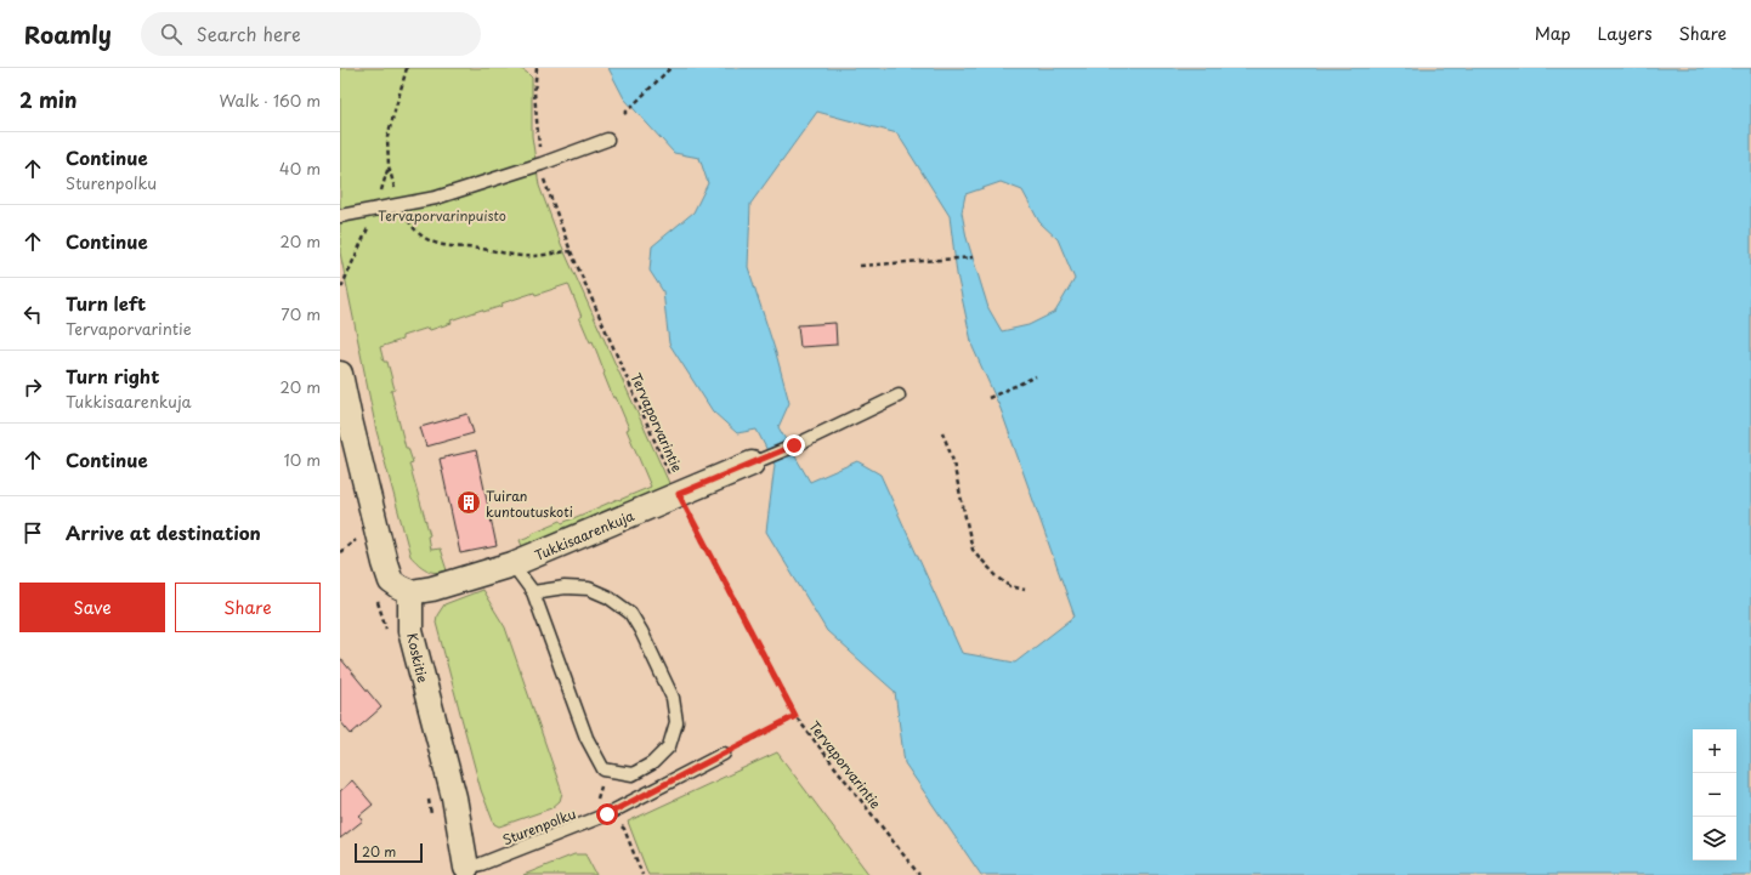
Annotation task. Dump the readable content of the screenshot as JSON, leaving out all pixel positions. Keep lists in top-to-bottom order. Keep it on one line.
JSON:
{"streets":{"street":["Tukkisaarenkuja","Koskitie"],"lane":["Sturenpolku"],"path":["Tervaporvarintie"]},"crossings":[["Tervaporvarintie","Tukkisaarenkuja"],["Tukkisaarenkuja","Koskitie"],["Koskitie","Sturenpolku"]],"parks":["Tervaporvarinpuisto"],"places":{"building":["Tuiran kuntoutuskoti"]},"scale_bar":"20 m","page":{"header":"Roamly","search":"Search here","nav":["Map","Layers","Share"],"heading":["2 min","Walk · 160 m"],"list":[["Continue","Sturenpolku","40 m"],["Continue","20 m"],["Turn left","Tervaporvarintie","70 m"],["Turn right","Tukkisaarenkuja","20 m"],["Continue","10 m"],"Arrive at destination"],"buttons":["Save","Share"],"map_buttons":["+","−"],"scale":"20 m"}}
